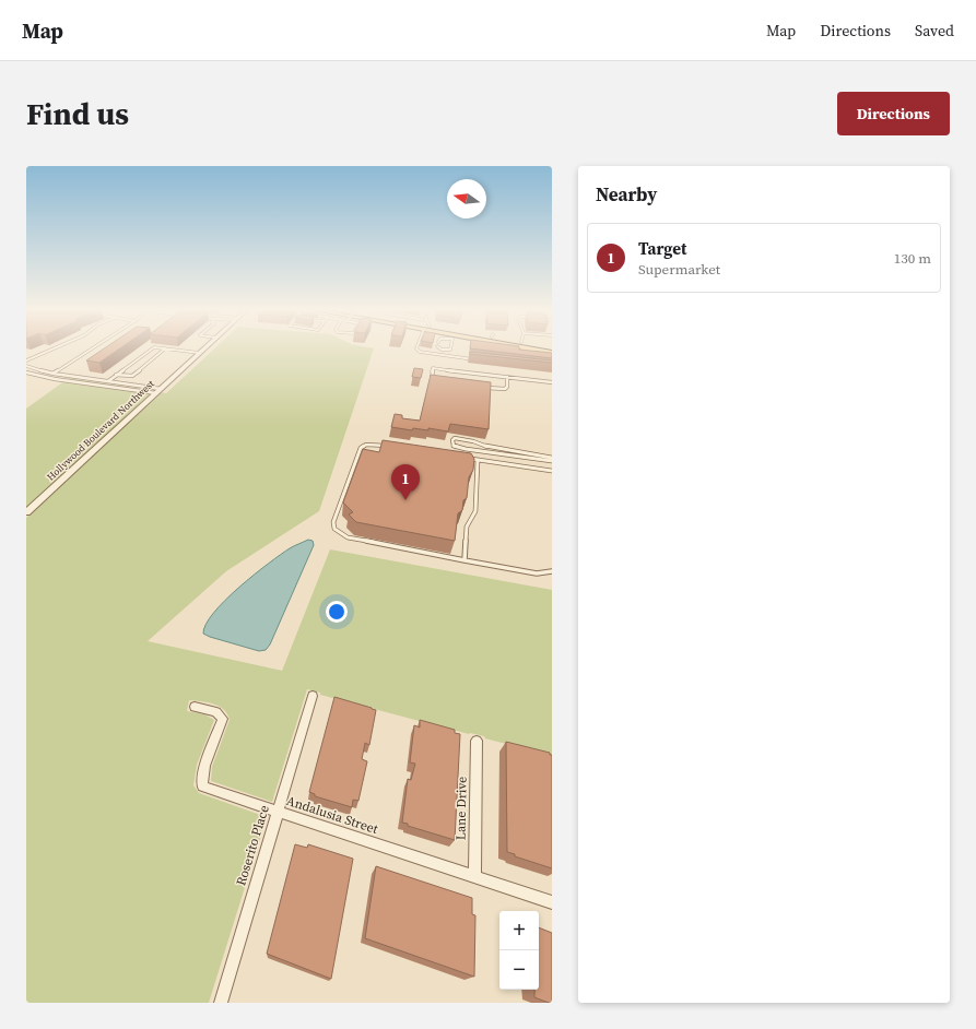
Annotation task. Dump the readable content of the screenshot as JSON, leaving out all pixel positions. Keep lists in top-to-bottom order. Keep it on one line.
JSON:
{"streets":{"street":["Hollywood Boulevard Northwest","Lane Drive","Andalusia Street","Roserito Place"]},"crossings":[["Lane Drive","Andalusia Street"],["Andalusia Street","Roserito Place"]],"north":"left","page":{"header":"Map","nav":["Map","Directions","Saved"],"buttons":"Directions","title":"Find us","heading":"Nearby","list":[{"mark":"1","name":"Target","note":"Supermarket","value":"130 m"}],"pins":"1","map_buttons":["+","−"]}}
